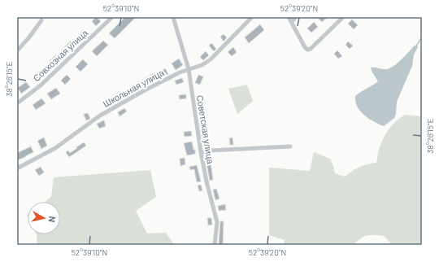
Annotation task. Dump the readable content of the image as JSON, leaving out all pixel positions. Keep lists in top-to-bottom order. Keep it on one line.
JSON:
{"streets":{"street":["Совхозная улица","Школьная улица","Советская улица"]},"crossings":[["Школьная улица","Советская улица"]],"north":"right","coordinates":["52°39'10\"N","52°39'20\"N","38°26'15\"E"]}
